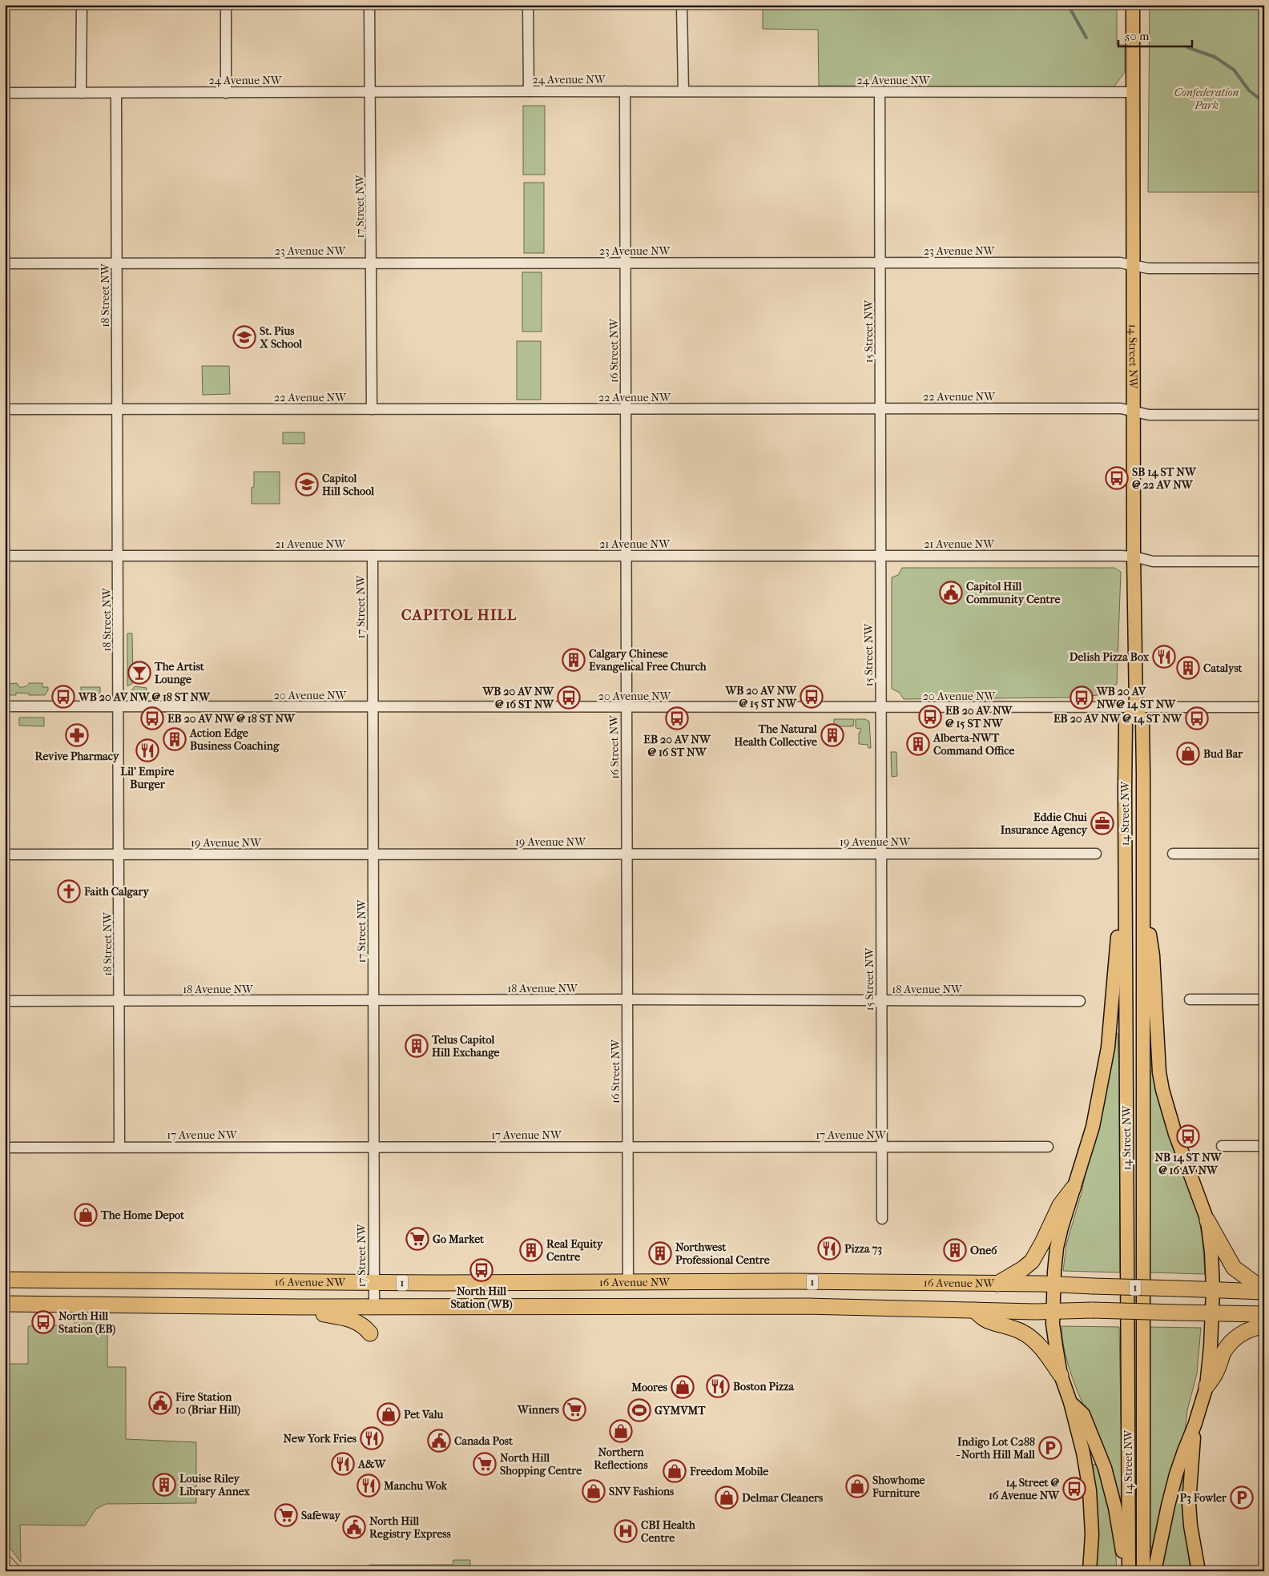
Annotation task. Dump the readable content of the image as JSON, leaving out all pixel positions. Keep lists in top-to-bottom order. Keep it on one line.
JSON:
{"streets":{"highway":["16 Avenue NW","1"],"main road":["14 Street NW"],"street":["24 Avenue NW","17 Street NW","23 Avenue NW","18 Street NW","15 Street NW","16 Street NW","22 Avenue NW","21 Avenue NW","20 Avenue NW","19 Avenue NW","18 Avenue NW","17 Avenue NW"]},"crossings":[["24 Avenue NW","17 Street NW"],["24 Avenue NW","18 Street NW"],["24 Avenue NW","15 Street NW"],["24 Avenue NW","16 Street NW"],["24 Avenue NW","14 Street NW"],["17 Street NW","23 Avenue NW"],["17 Street NW","22 Avenue NW"],["17 Street NW","21 Avenue NW"],["17 Street NW","20 Avenue NW"],["17 Street NW","19 Avenue NW"],["17 Street NW","18 Avenue NW"],["17 Street NW","17 Avenue NW"],["17 Street NW","16 Avenue NW"],["17 Street NW","1"],["23 Avenue NW","18 Street NW"],["23 Avenue NW","15 Street NW"],["23 Avenue NW","16 Street NW"],["23 Avenue NW","14 Street NW"],["18 Street NW","22 Avenue NW"],["18 Street NW","21 Avenue NW"],["18 Street NW","20 Avenue NW"],["18 Street NW","19 Avenue NW"],["18 Street NW","18 Avenue NW"],["18 Street NW","17 Avenue NW"],["15 Street NW","22 Avenue NW"],["15 Street NW","21 Avenue NW"],["15 Street NW","20 Avenue NW"],["15 Street NW","19 Avenue NW"],["15 Street NW","18 Avenue NW"],["15 Street NW","17 Avenue NW"],["16 Street NW","22 Avenue NW"],["16 Street NW","21 Avenue NW"],["16 Street NW","20 Avenue NW"],["16 Street NW","19 Avenue NW"],["16 Street NW","18 Avenue NW"],["16 Street NW","17 Avenue NW"],["16 Street NW","16 Avenue NW"],["14 Street NW","22 Avenue NW"],["14 Street NW","21 Avenue NW"],["14 Street NW","20 Avenue NW"]],"districts":["CAPITOL HILL"],"parks":["Confederation Park"],"places":{"school or university":["St. Pius X School","Capitol Hill School"],"bus stop":["SB 14 ST NW @ 22 AV NW","WB 20 AV NW @ 18 ST NW","WB 20 AV NW @ 15 ST NW","WB 20 AV NW @ 16 ST NW","WB 20 AV NW@ 14 ST NW","EB 20 AV NW @ 15 ST NW","EB 20 AV NW @ 18 ST NW","EB 20 AV NW @ 16 ST NW","EB 20 AV NW @ 14 ST NW","NB 14 ST NW @ 16 AV NW","North Hill Station (WB)","North Hill Station (EB)","14 Street @ 16 Avenue NW"],"public building":["Capitol Hill Community Centre","Fire Station 10 (Briar Hill)","Canada Post","North Hill Registry Express"],"restaurant":["Delish Pizza Box","Lil' Empire Burger","Pizza 73","Boston Pizza","New York Fries","A&W","Manchu Wok"],"building":["Calgary Chinese Evangelical Free Church","Catalyst","The Natural Health Collective","Action Edge Business Coaching","Alberta-NWT Command Office","Telus Capitol Hill Exchange","Real Equity Centre","One6","Northwest Professional Centre","Louise Riley Library Annex"],"bar":["The Artist Lounge"],"pharmacy":["Revive Pharmacy"],"shop":["Bud Bar","The Home Depot","Moores","Pet Valu","Northern Reflections","Freedom Mobile","Showhome Furniture","SNV Fashions","Delmar Cleaners"],"office":["Eddie Chui Insurance Agency"],"church":["Faith Calgary"],"supermarket":["Go Market","Winners","North Hill Shopping Centre","Safeway"],"sports":["GYMVMT"],"parking":["Indigo Lot C288 - North Hill Mall","P3 Fowler"],"hospital":["CBI Health Centre"]},"scale_bar":"50 m"}
